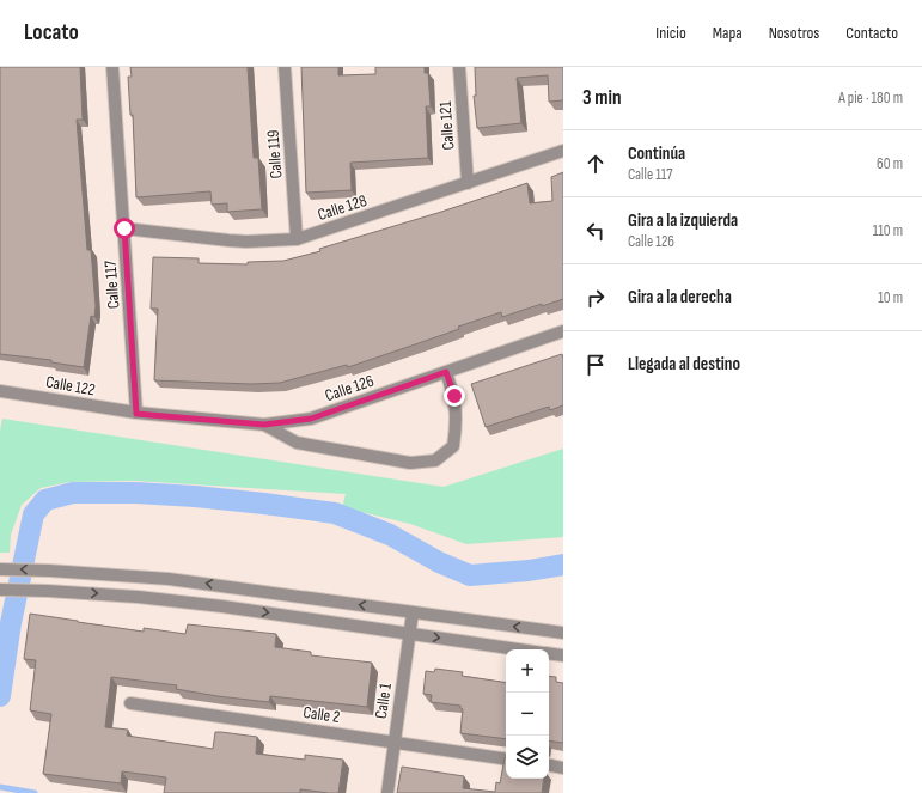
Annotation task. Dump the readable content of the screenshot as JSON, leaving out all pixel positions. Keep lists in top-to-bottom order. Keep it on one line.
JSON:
{"streets":{"street":["Calle 121","Calle 119","Calle 128","Calle 117","Calle 122","Calle 126","Calle 1","Calle 2"]},"crossings":[["Calle 121","Calle 128"],["Calle 119","Calle 128"],["Calle 128","Calle 117"],["Calle 117","Calle 122"],["Calle 117","Calle 126"],["Calle 122","Calle 126"],["Calle 1","Calle 2"]],"page":{"header":"Locato","nav":["Inicio","Mapa","Nosotros","Contacto"],"heading":["3 min","A pie · 180 m"],"list":[["Continúa","Calle 117","60 m"],["Gira a la izquierda","Calle 126","110 m"],["Gira a la derecha","10 m"],"Llegada al destino"],"map_buttons":["+","−"]}}
